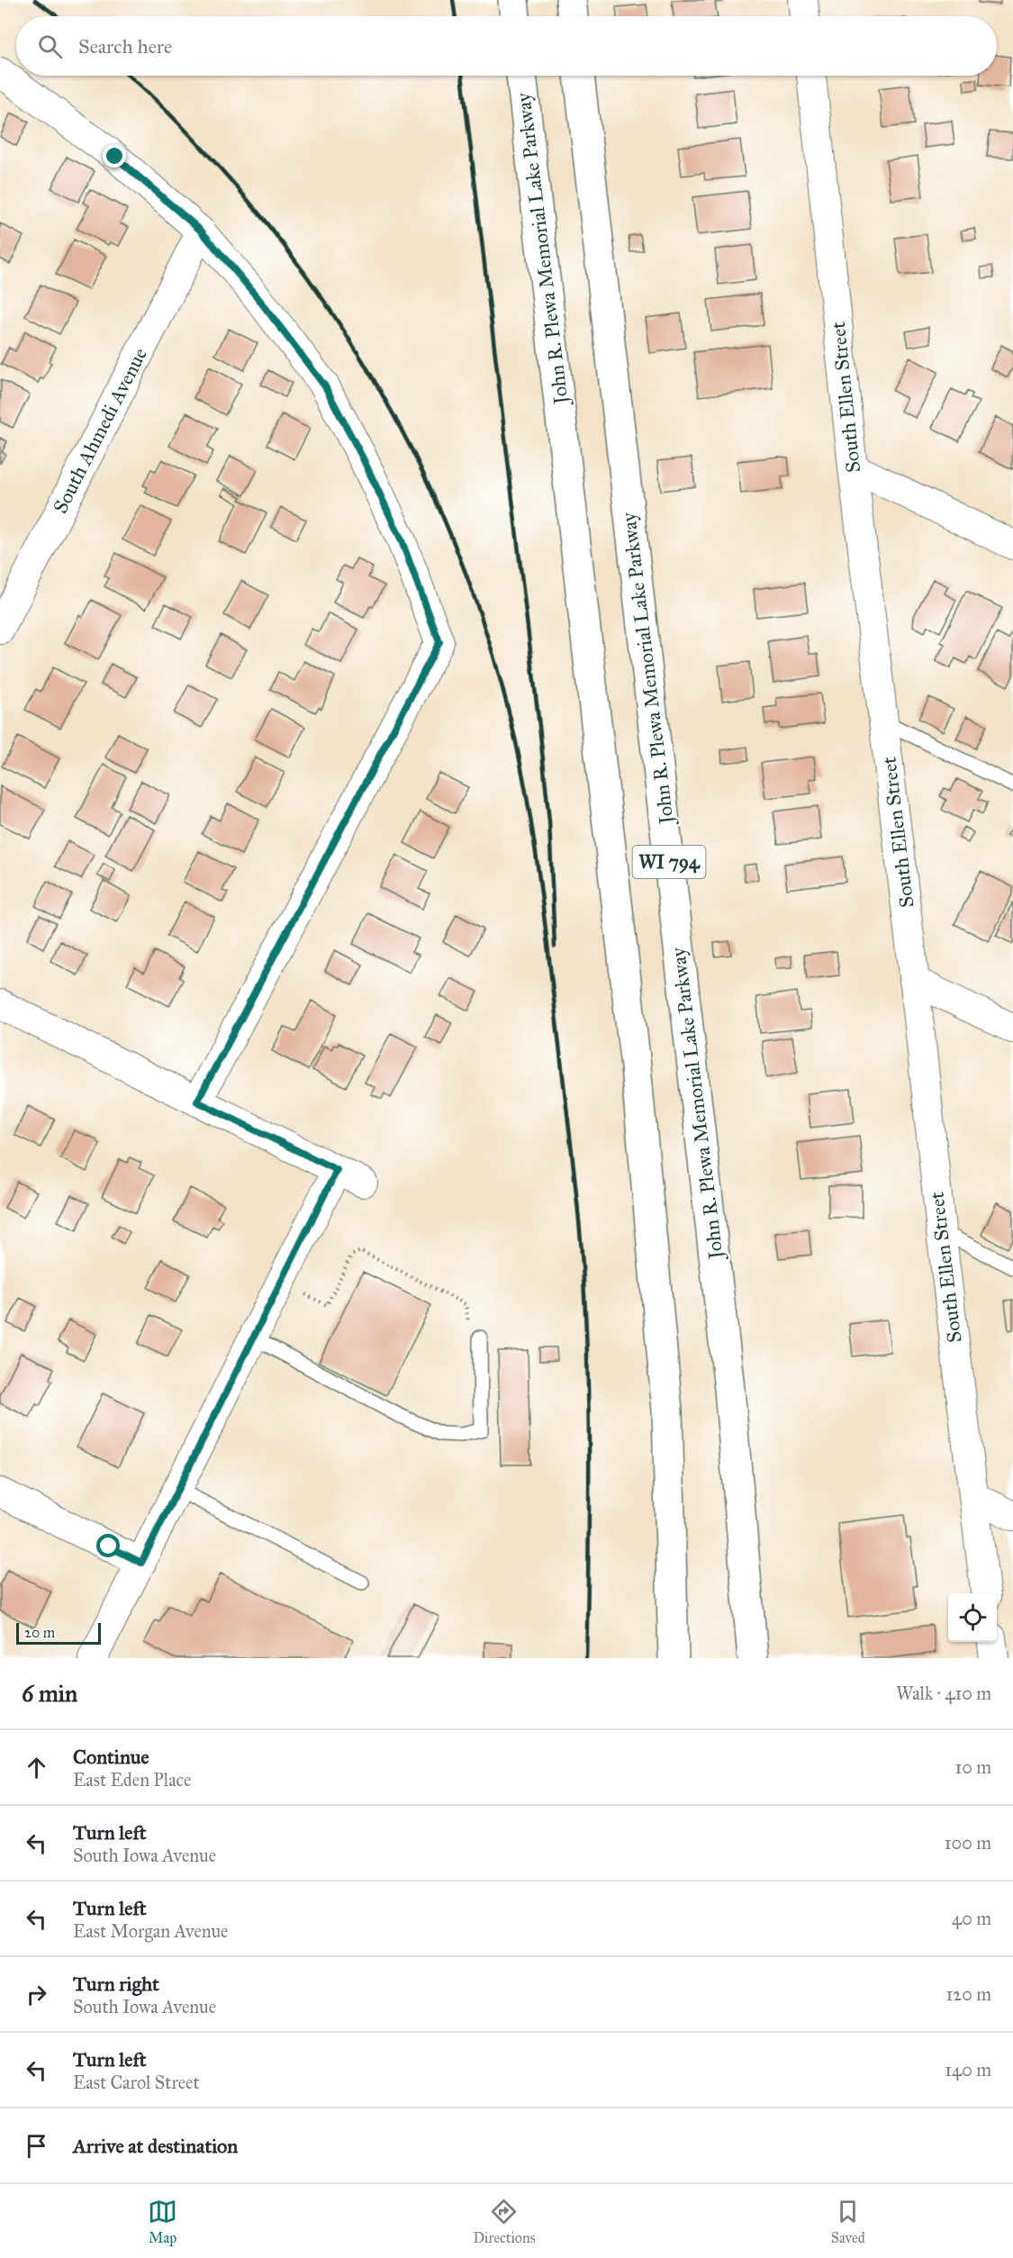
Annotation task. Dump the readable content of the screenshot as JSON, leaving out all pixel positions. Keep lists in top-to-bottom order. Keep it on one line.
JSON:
{"streets":{"main road":["John R. Plewa Memorial Lake Parkway","WI 794"],"street":["South Ellen Street","South Ahmedi Avenue"]},"scale_bar":"20 m","page":{"search":"Search here","scale":"20 m","heading":["6 min","Walk · 410 m"],"list":[["Continue","East Eden Place","10 m"],["Turn left","South Iowa Avenue","100 m"],["Turn left","East Morgan Avenue","40 m"],["Turn right","South Iowa Avenue","120 m"],["Turn left","East Carol Street","140 m"],"Arrive at destination"],"nav":["Map","Directions","Saved"]}}
